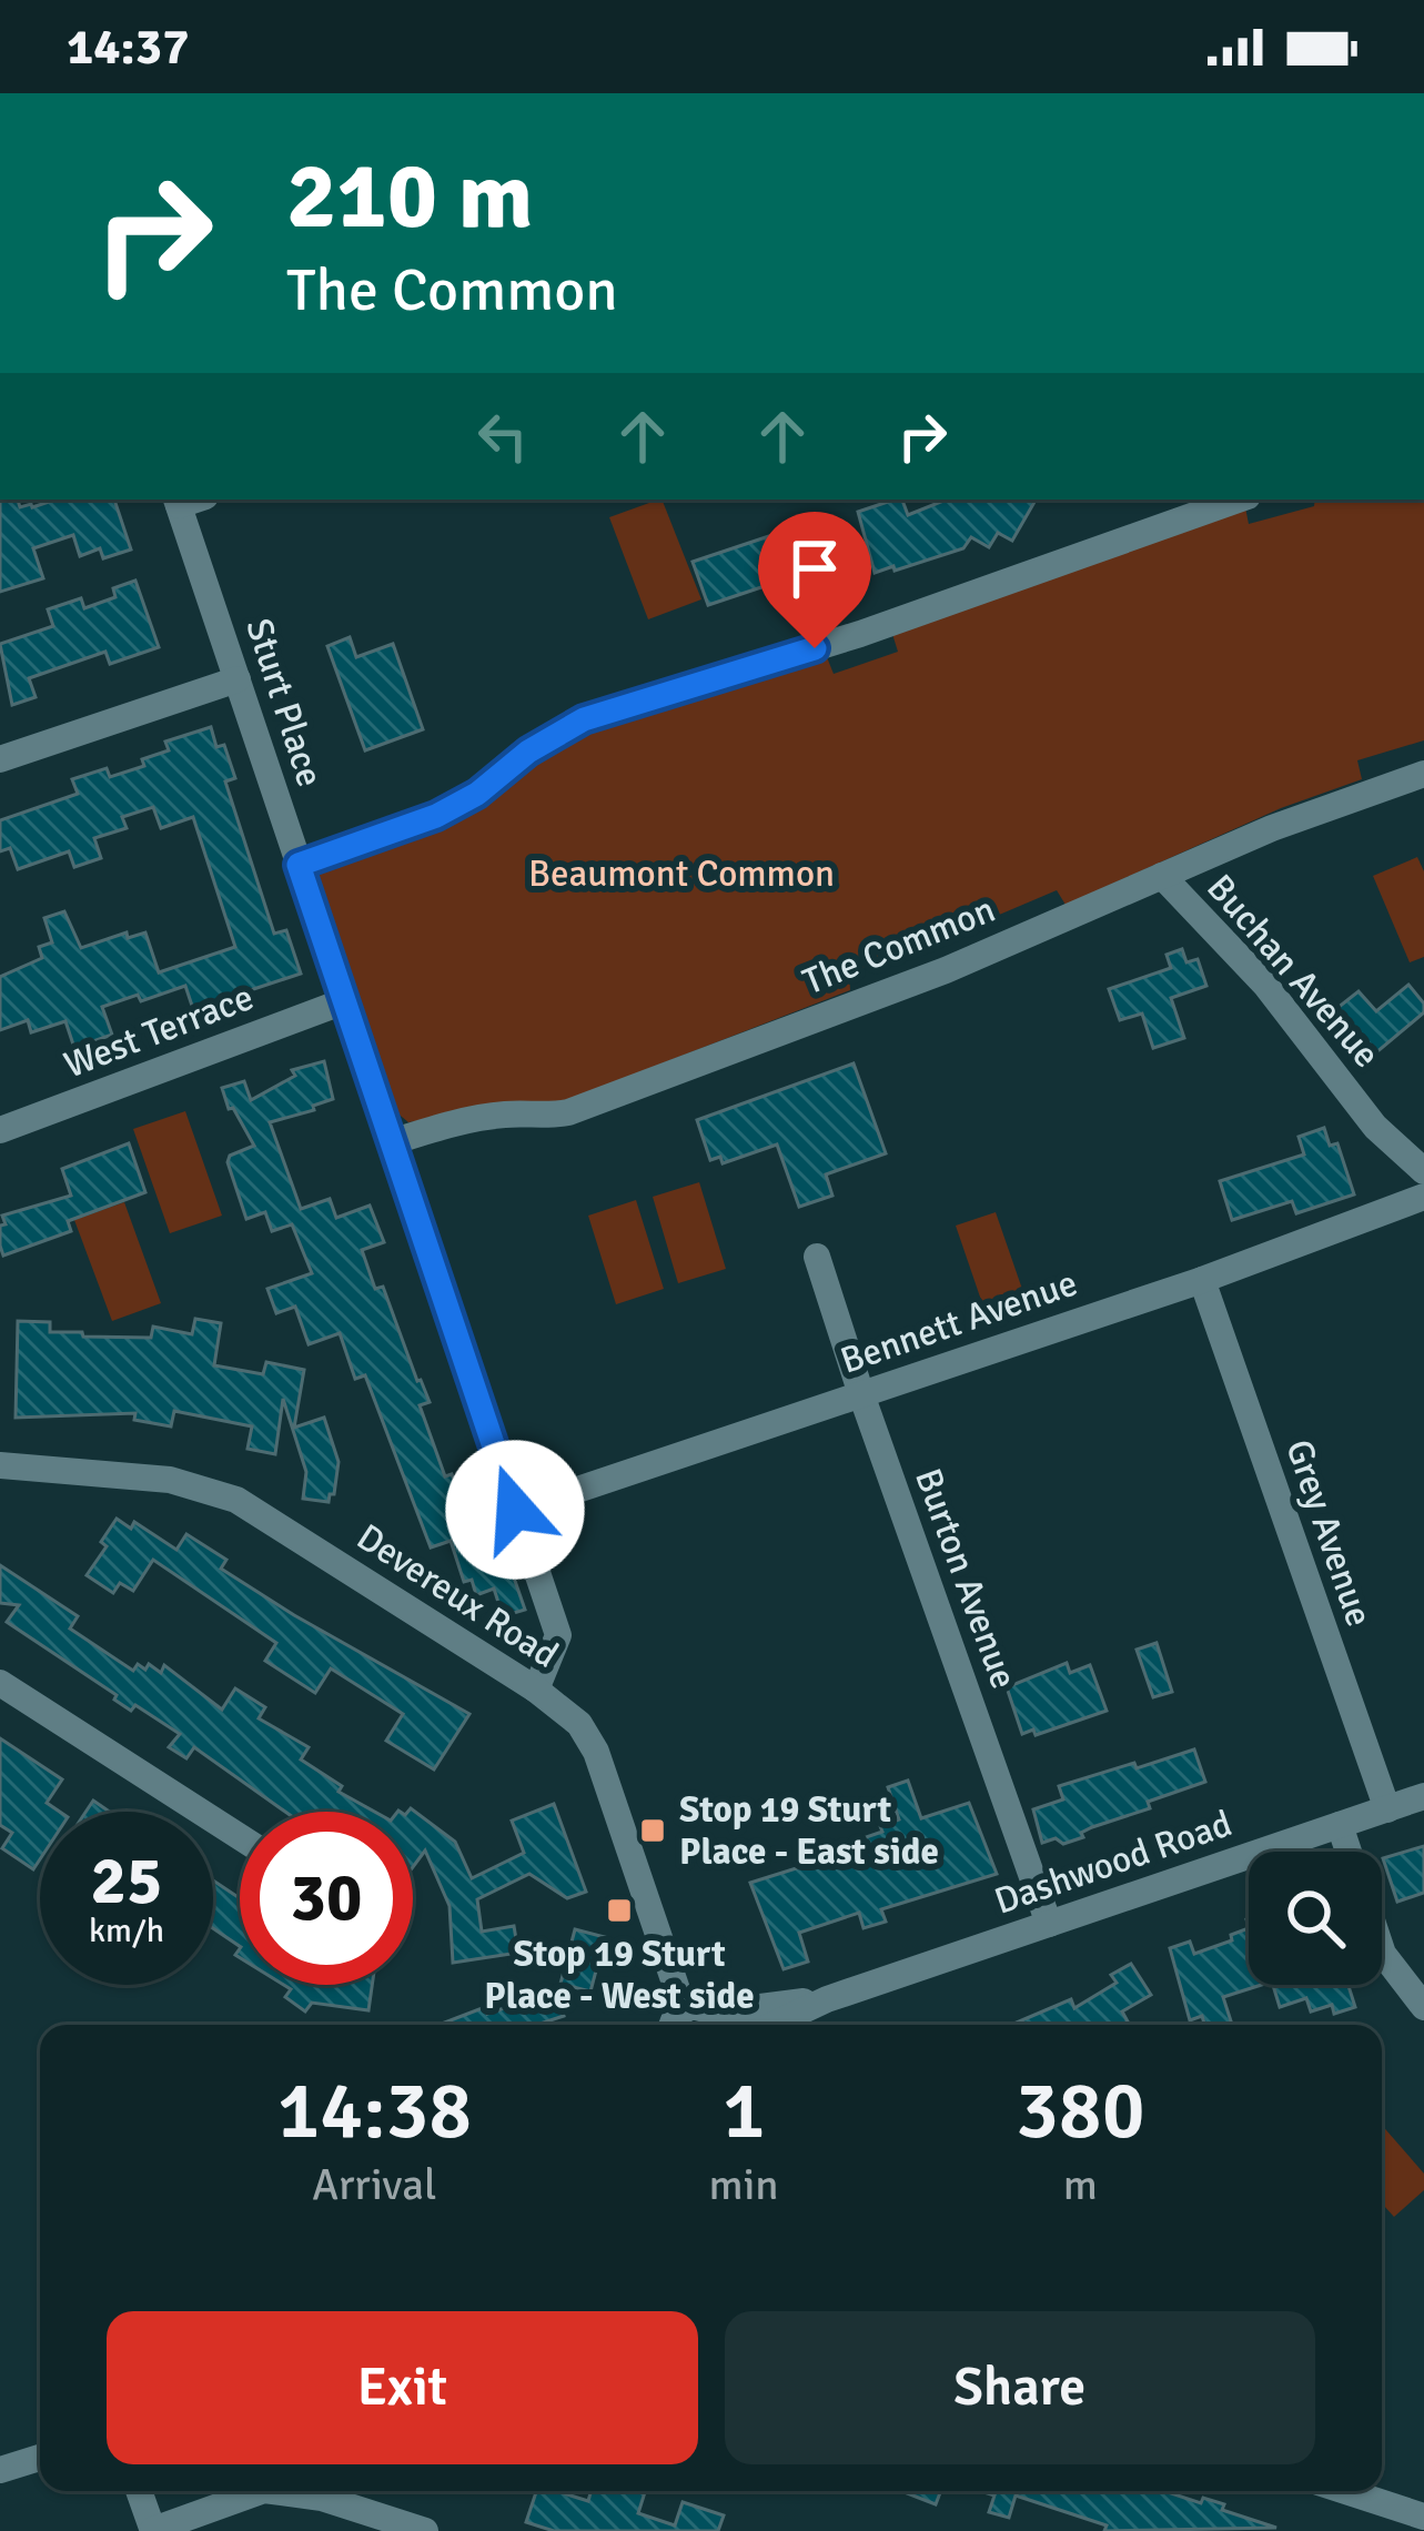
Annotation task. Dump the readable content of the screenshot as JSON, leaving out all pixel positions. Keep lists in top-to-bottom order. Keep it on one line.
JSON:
{"streets":{"street":["Sturt Place","The Common","Buchan Avenue","West Terrace","Bennett Avenue","Grey Avenue","Burton Avenue","Devereux Road","Dashwood Road"]},"crossings":[["Sturt Place","The Common"],["Sturt Place","West Terrace"],["Sturt Place","Bennett Avenue"],["Sturt Place","Devereux Road"],["The Common","Buchan Avenue"],["Bennett Avenue","Grey Avenue"],["Bennett Avenue","Burton Avenue"],["Grey Avenue","Dashwood Road"],["Burton Avenue","Dashwood Road"]],"parks":["Beaumont Common"],"places":{"transit":["Stop 19 Sturt Place - East side","Stop 19 Sturt Place - West side"]},"page":{"status":"14:37","turn":["210 m","The Common"],"speed":"25 km/h","limit":"30","eta":["14:38","Arrival","1","min","380","m"],"buttons":["Exit","Share"]}}
